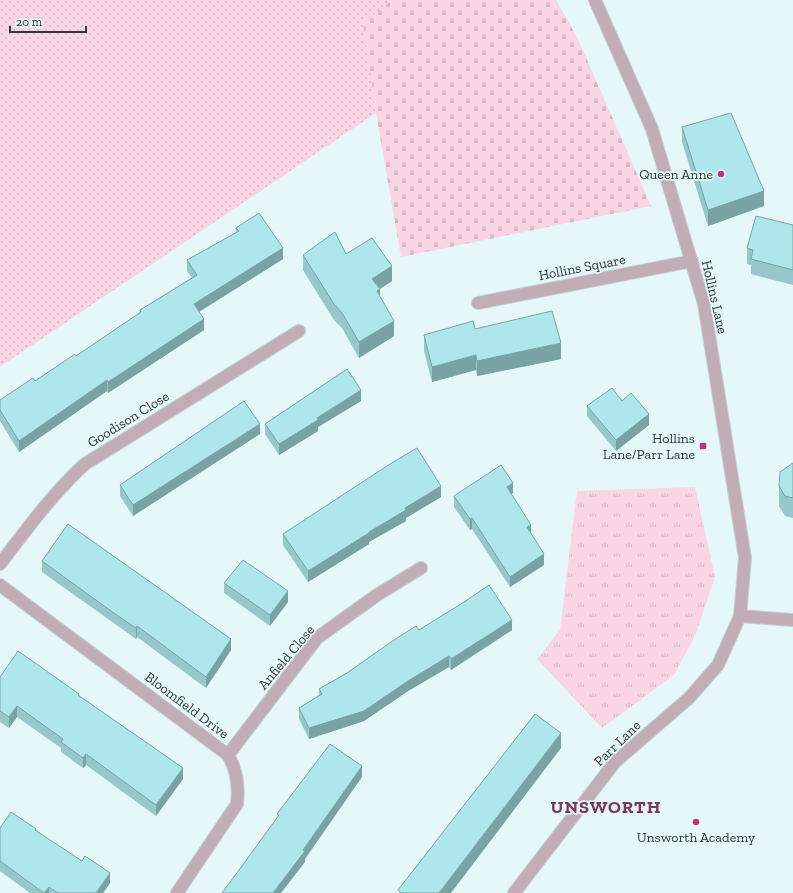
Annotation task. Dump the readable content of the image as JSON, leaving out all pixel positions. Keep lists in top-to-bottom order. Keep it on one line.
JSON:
{"streets":{"street":["Hollins Square","Hollins Lane","Goodison Close","Anfield Close","Bloomfield Drive","Parr Lane"]},"crossings":[["Hollins Square","Hollins Lane"],["Hollins Lane","Parr Lane"],["Anfield Close","Bloomfield Drive"]],"districts":["UNSWORTH"],"places":{"other":["Queen Anne","Unsworth Academy"],"transit":["Hollins Lane/Parr Lane"]},"scale_bar":"20 m"}
